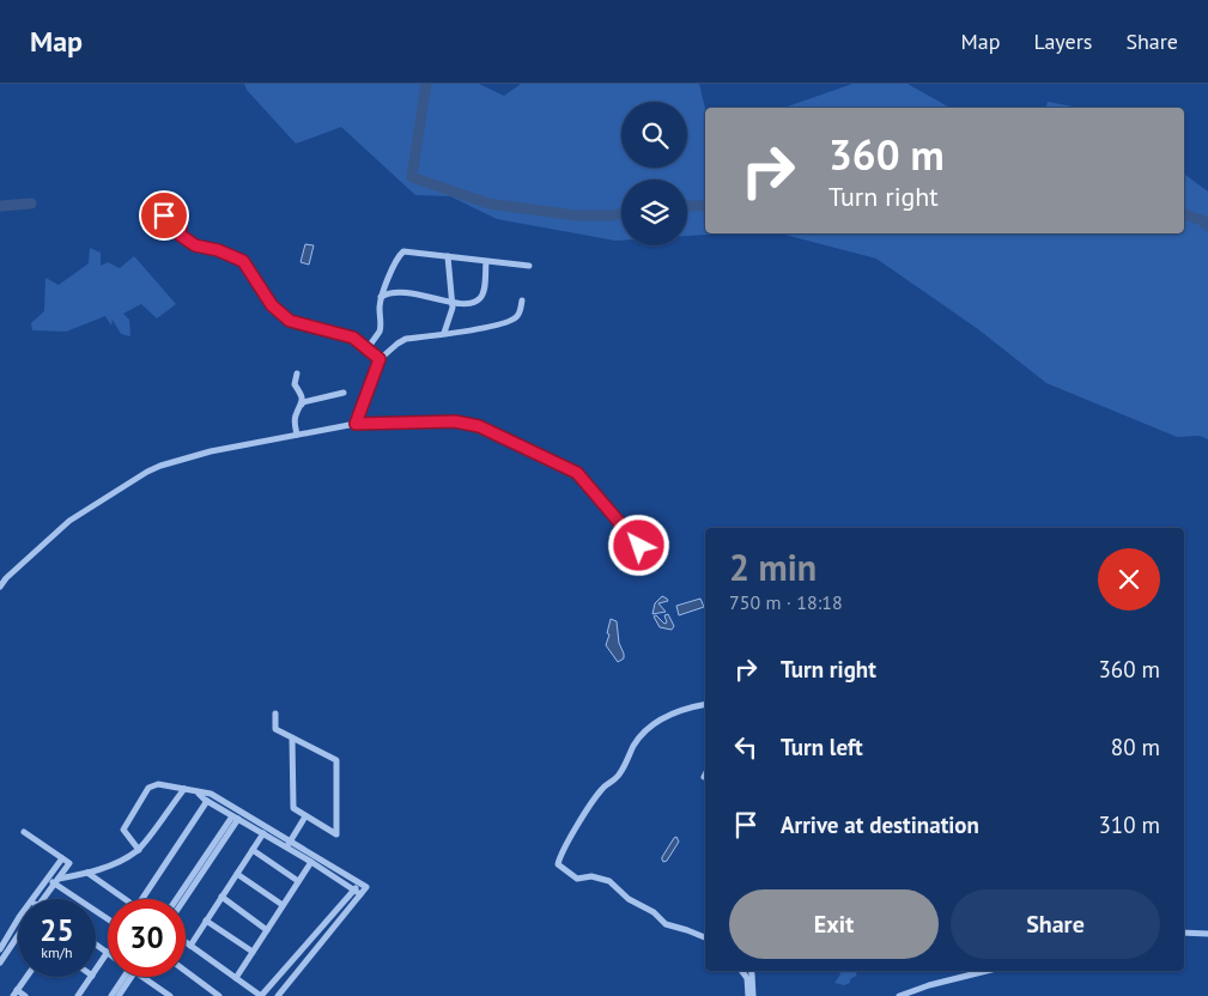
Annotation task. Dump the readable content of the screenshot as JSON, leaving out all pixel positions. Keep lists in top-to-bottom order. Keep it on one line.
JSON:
{"page":{"header":"Map","nav":["Map","Layers","Share"],"turn":["360 m","Turn right"],"heading":["2 min","750 m · 18:18"],"list":[{"name":"Turn right","value":"360 m"},{"name":"Turn left","value":"80 m"},{"name":"Arrive at destination","value":"310 m"}],"buttons":["Exit","Share"],"speed":"25 km/h","limit":"30"}}
